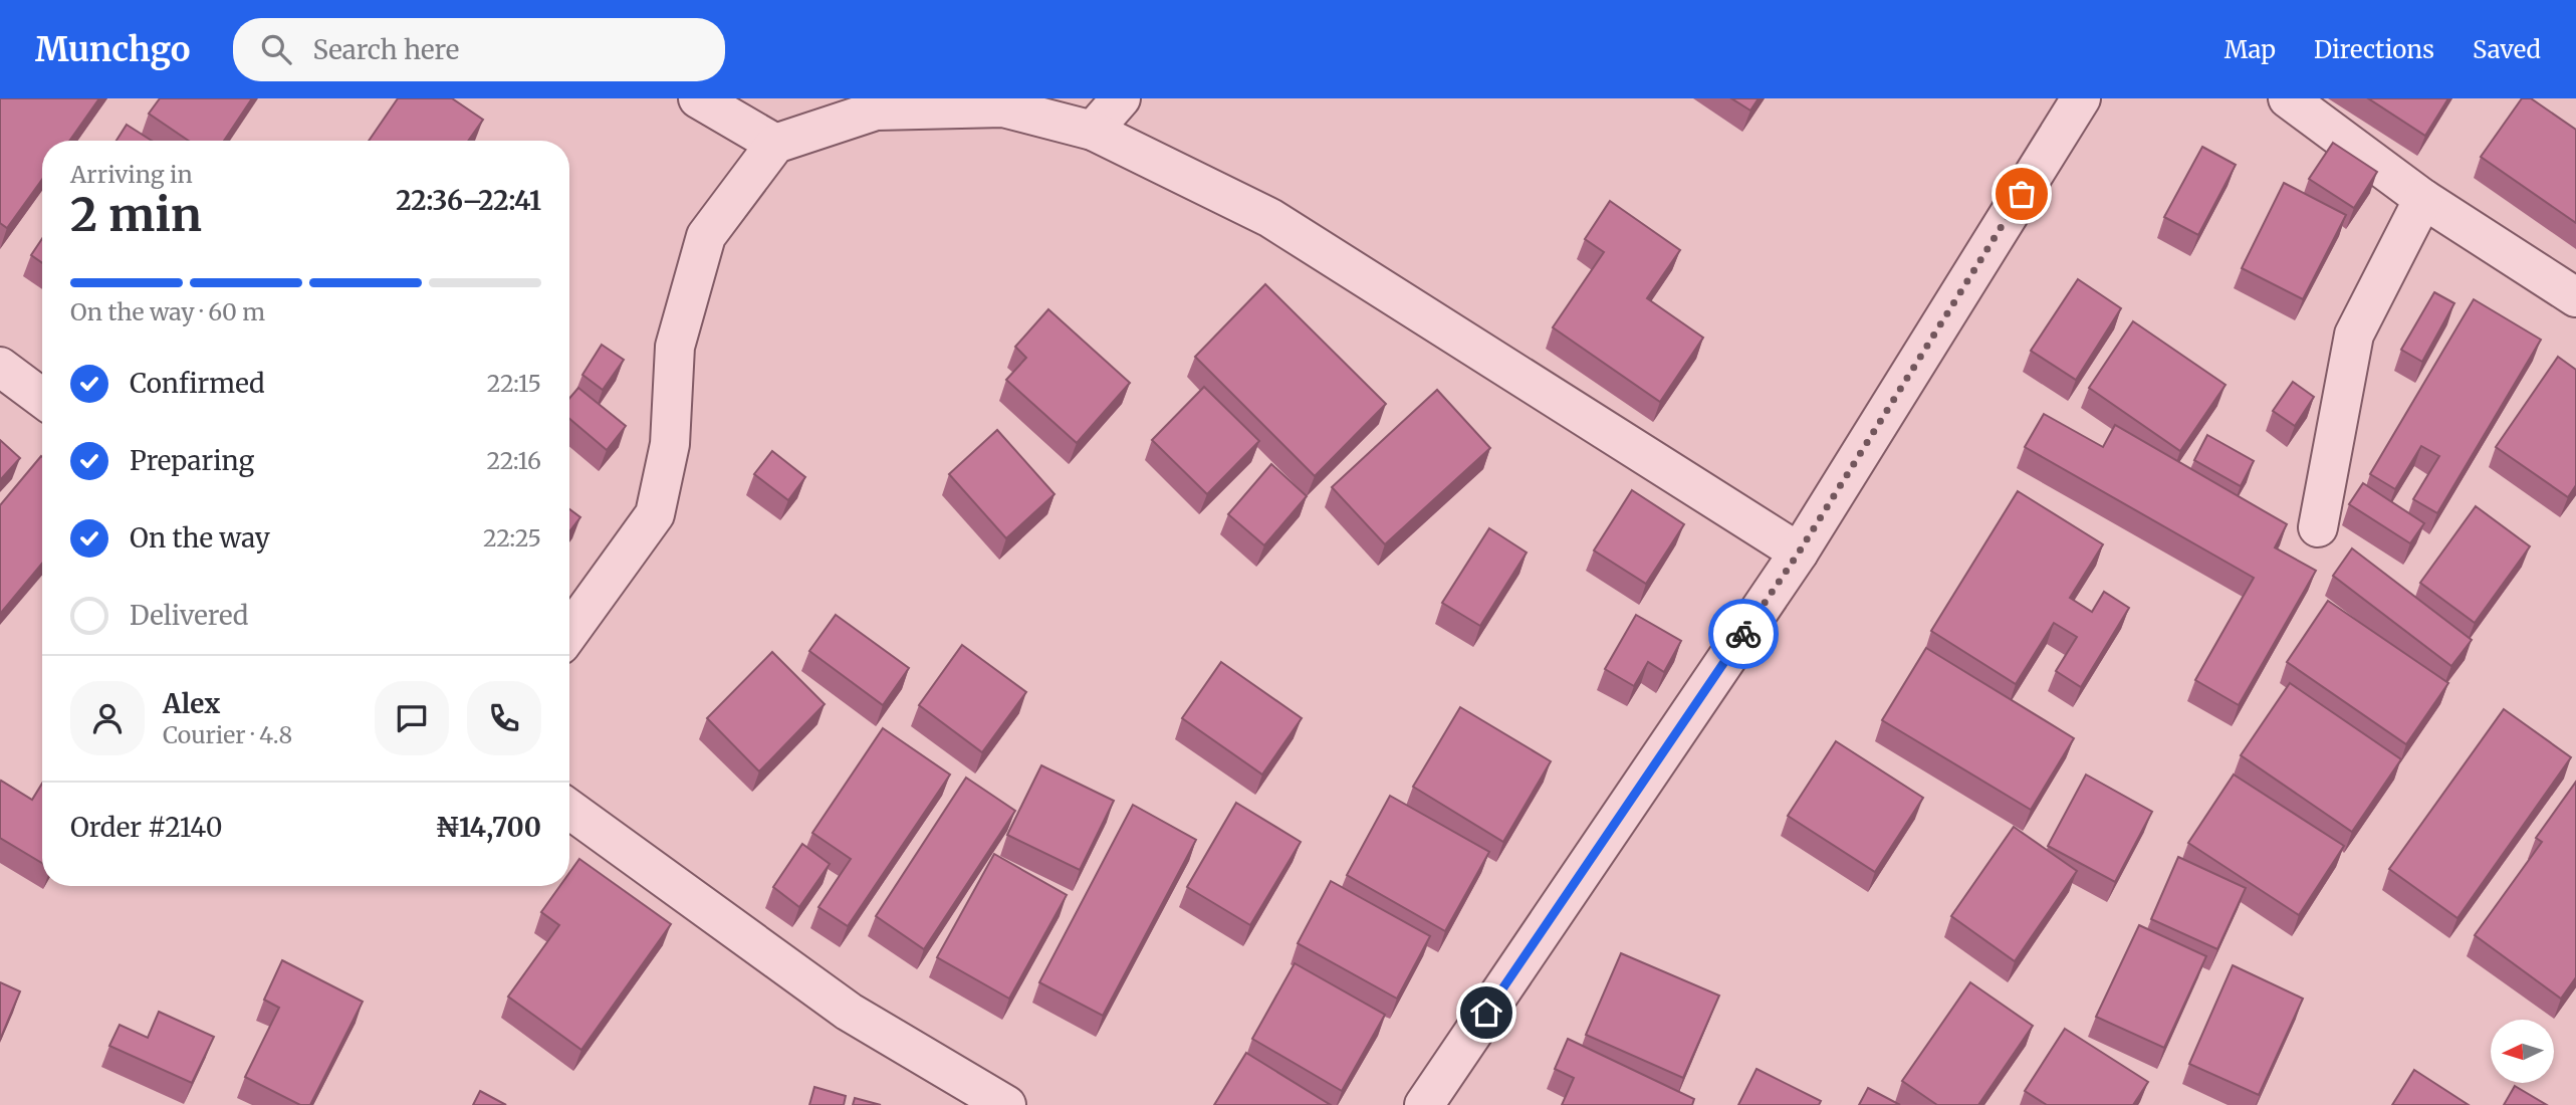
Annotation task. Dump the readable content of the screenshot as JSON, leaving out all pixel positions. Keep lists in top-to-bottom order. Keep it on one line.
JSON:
{"north":"left","page":{"header":"Munchgo","search":"Search here","nav":["Map","Directions","Saved"],"heading":["2 min","Arriving in","22:36–22:41"],"panel":["Alex","Courier · 4.8","Order #2140","₦14,700"],"bar":"On the way · 60 m","list":[["Confirmed","22:15"],["Preparing","22:16"],["On the way","22:25"],"Delivered"]}}
